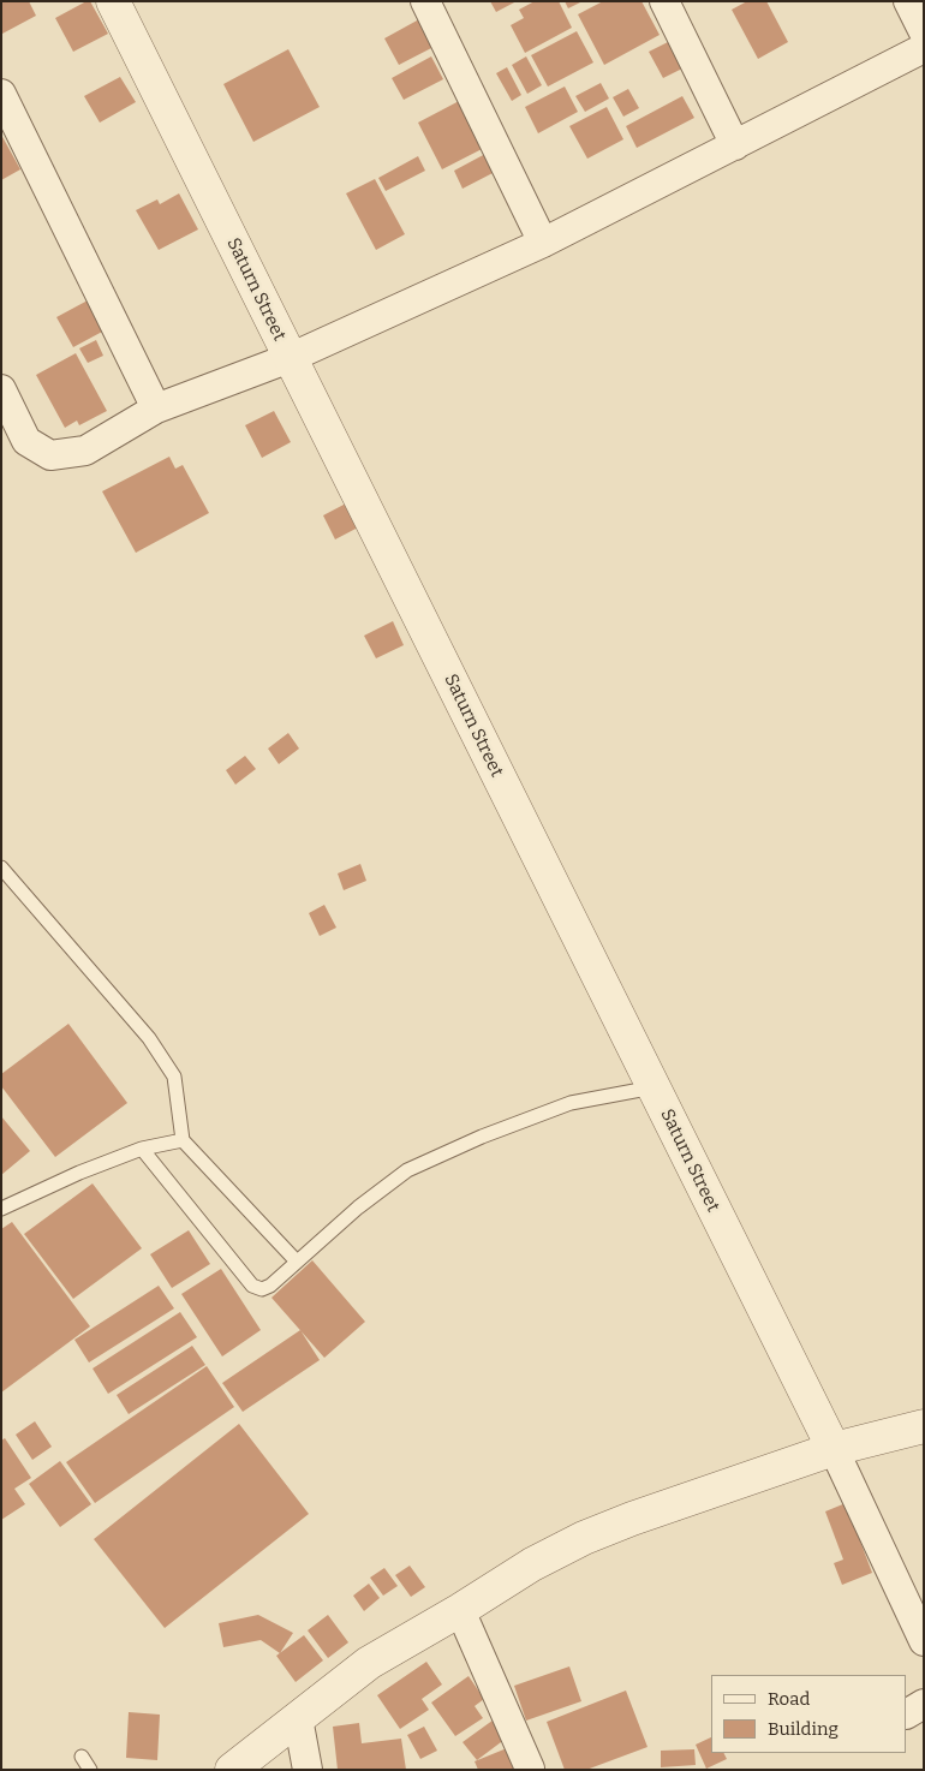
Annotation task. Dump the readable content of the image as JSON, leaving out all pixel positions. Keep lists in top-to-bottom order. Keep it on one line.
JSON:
{"streets":{"street":["Saturn Street"]},"legend":["Road","Building"]}
